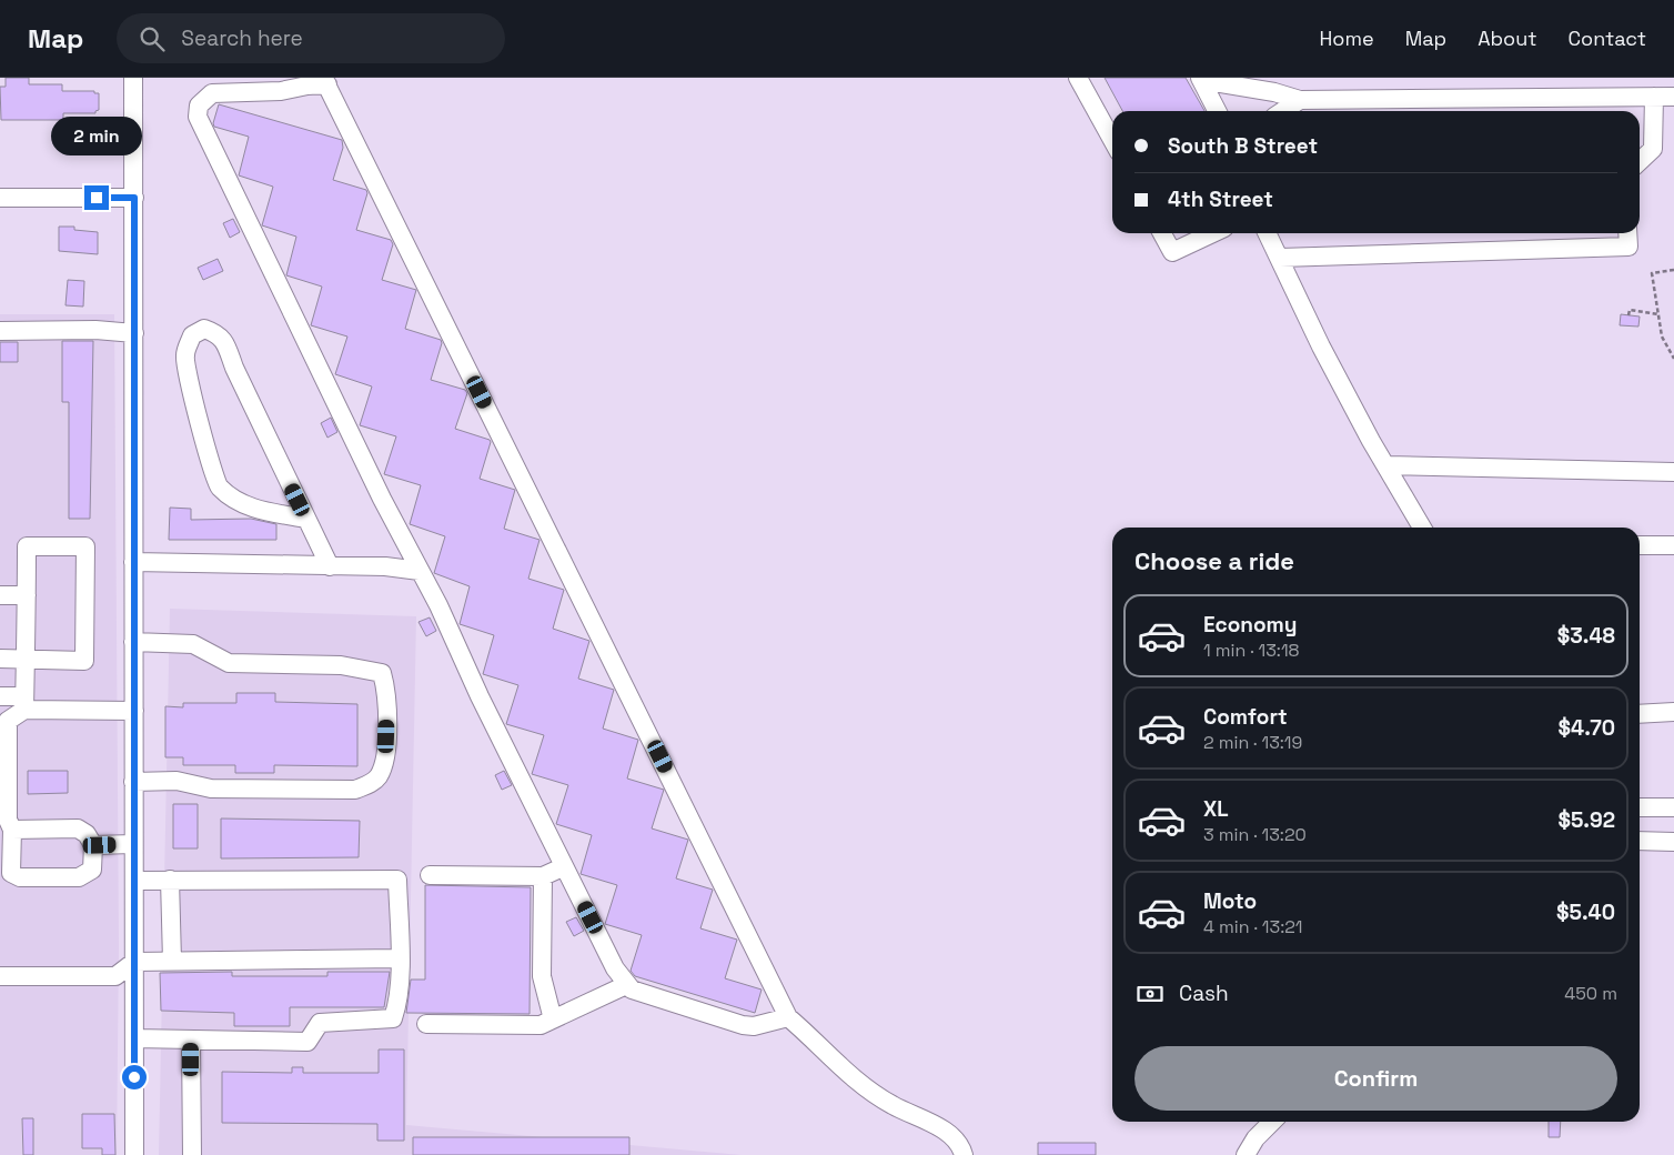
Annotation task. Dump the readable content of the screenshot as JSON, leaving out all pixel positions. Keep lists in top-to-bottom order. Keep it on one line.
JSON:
{"page":{"header":"Map","search":"Search here","nav":["Home","Map","About","Contact"],"banner":["South B Street","4th Street"],"bubble":"2 min","heading":"Choose a ride","list":[{"name":"Economy","note":"1 min · 13:18","value":"$3.48"},{"name":"Comfort","note":"2 min · 13:19","value":"$4.70"},{"name":"XL","note":"3 min · 13:20","value":"$5.92"},{"name":"Moto","note":"4 min · 13:21","value":"$5.40"}],"pay":["Cash","450 m"],"buttons":"Confirm"}}
